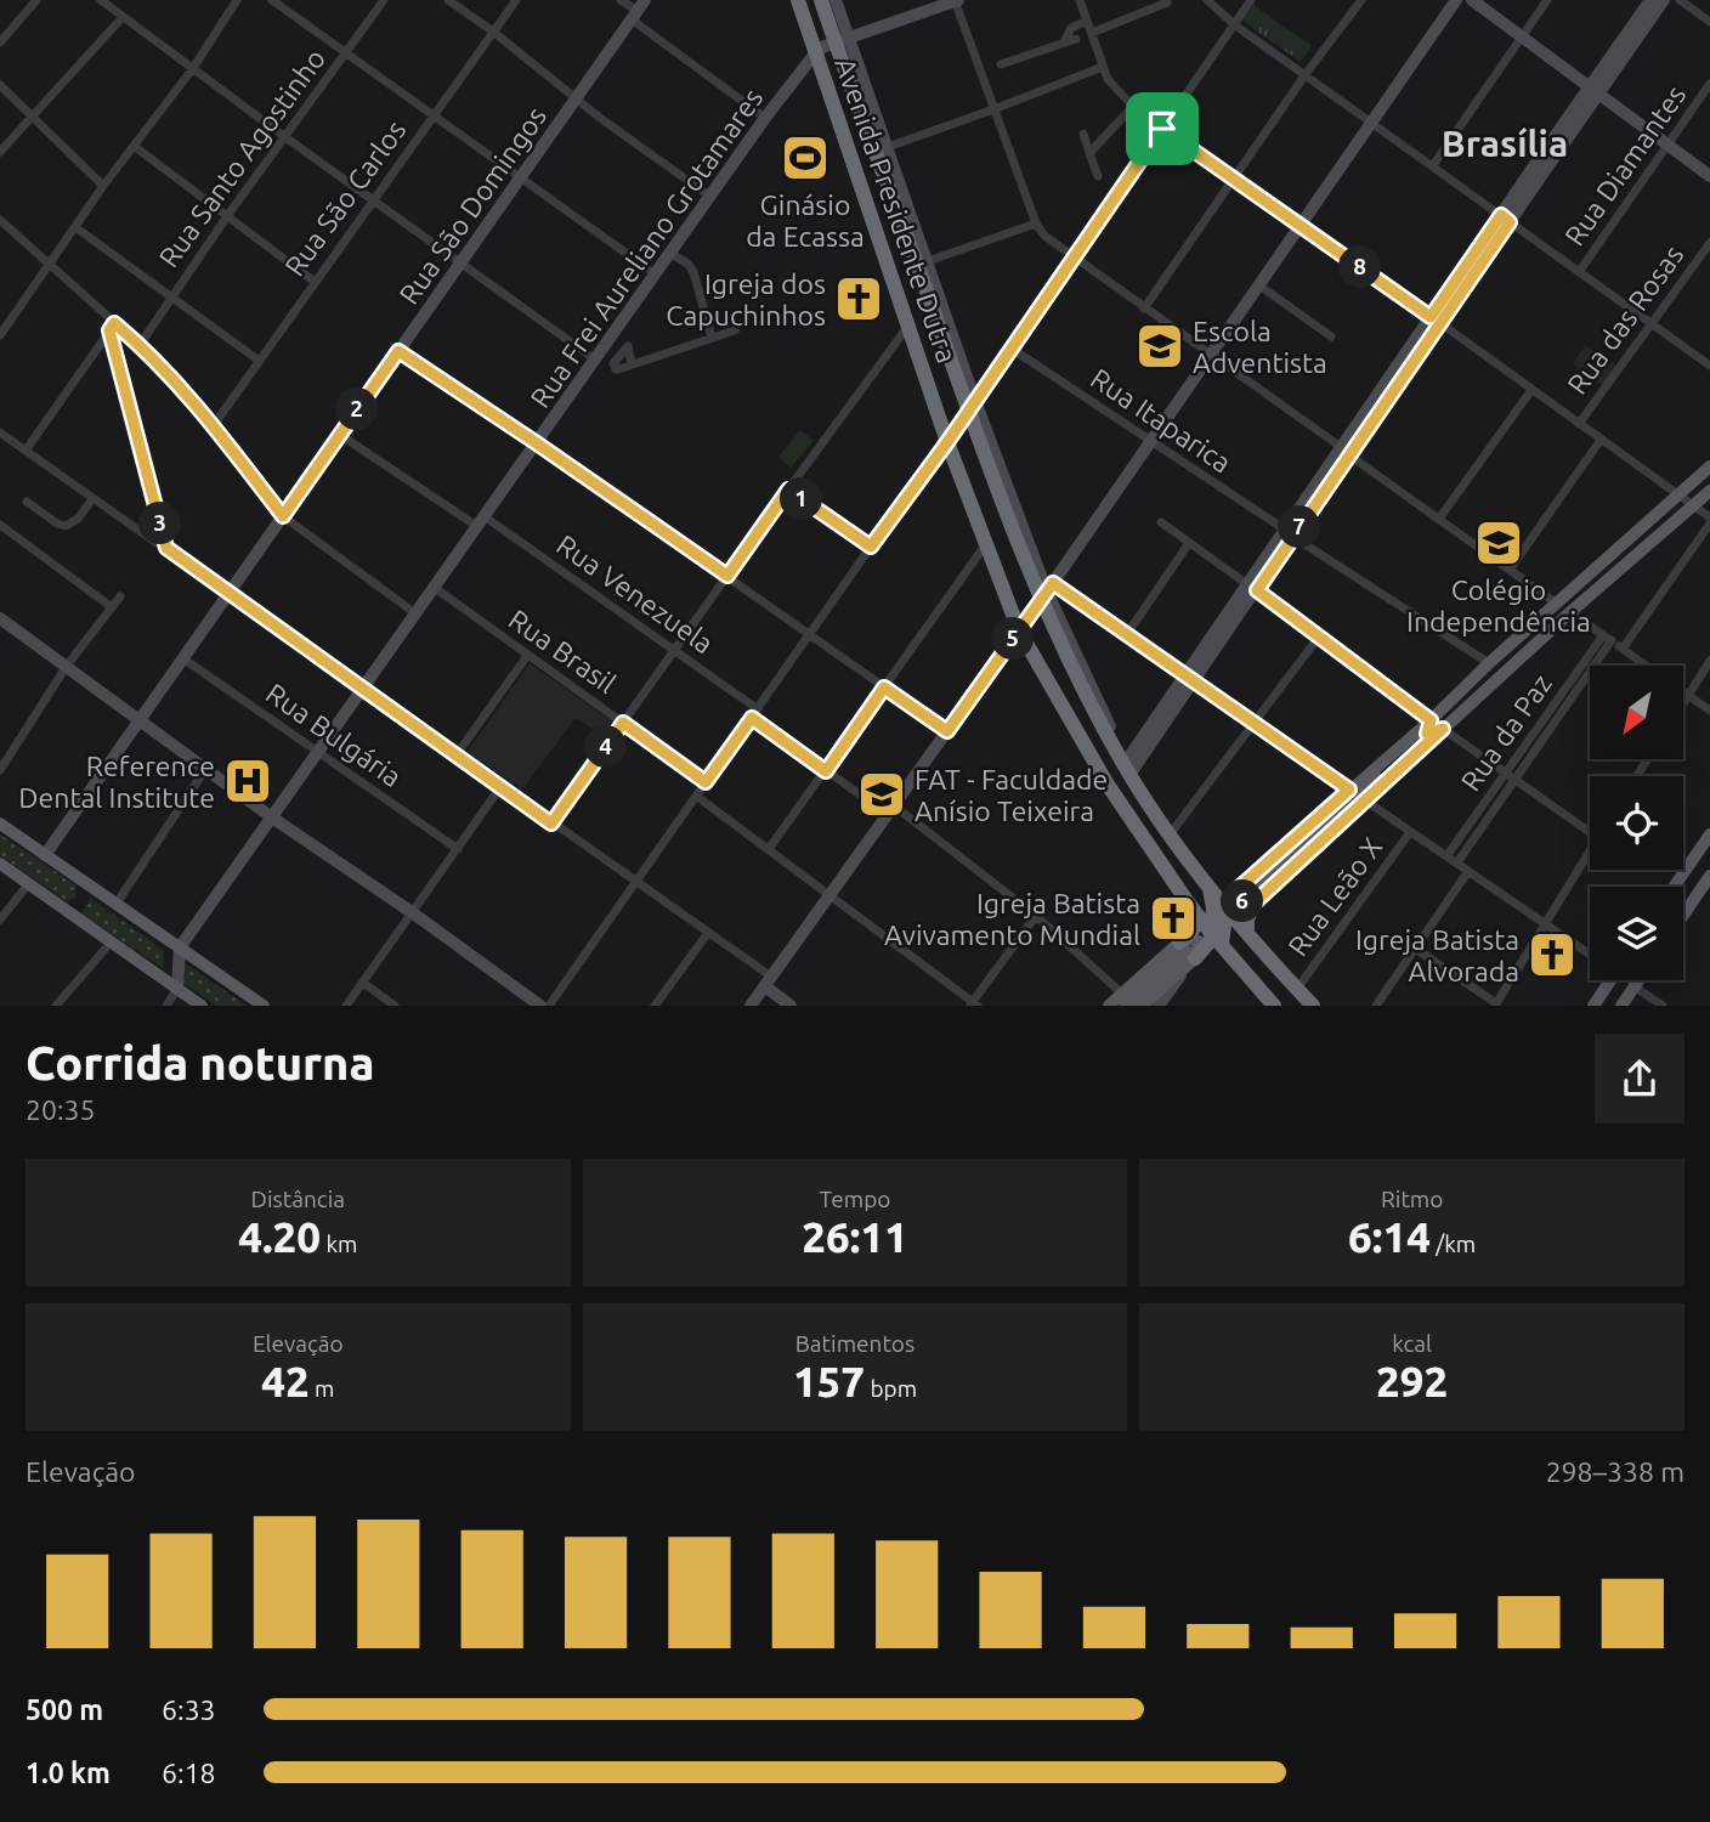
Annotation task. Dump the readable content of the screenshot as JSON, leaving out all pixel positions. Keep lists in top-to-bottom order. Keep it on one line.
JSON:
{"streets":{"highway":["Avenida Presidente Dutra"],"street":["Rua Santo Agostinho","Rua Diamantes","Rua São Carlos","Rua São Domingos","Rua Frei Aureliano Grotamares","Rua das Rosas","Rua Itaparica","Rua Venezuela","Rua Brasil","Rua da Paz","Rua Bulgária","Rua Leão X"]},"crossings":[["Rua São Domingos","Rua Venezuela"],["Rua São Domingos","Rua Bulgária"],["Avenida Presidente Dutra","Rua Frei Aureliano Grotamares"],["Avenida Presidente Dutra","Rua Leão X"],["Rua Frei Aureliano Grotamares","Rua Venezuela"],["Rua Frei Aureliano Grotamares","Rua Brasil"],["Rua Frei Aureliano Grotamares","Rua Bulgária"]],"districts":["Brasília"],"places":{"sports":["Ginásio da Ecassa"],"church":["Igreja dos Capuchinhos","Igreja Batista Avivamento Mundial","Igreja Batista Alvorada"],"school or university":["Escola Adventista","Colégio Independência","FAT - Faculdade Anísio Teixeira"],"hospital":["Reference Dental Institute"]},"north":"bottom left","page":{"pins":["8","2","1","3","7","5","4","6"],"heading":["Corrida noturna","20:35"],"stats":[["Distância","4.20 km"],["Tempo","26:11"],["Ritmo","6:14 /km"],["Elevação","42 m"],["Batimentos","157 bpm"],["kcal","292"]],"chart":["Elevação","298–338 m"],"list":[{"name":"500 m","note":"6:33"},{"name":"1.0 km","note":"6:18"}]}}
